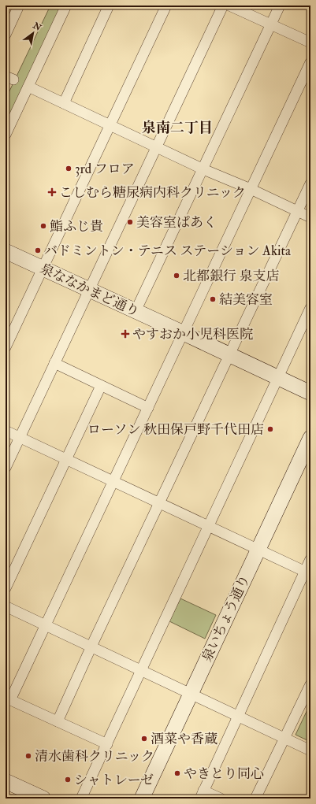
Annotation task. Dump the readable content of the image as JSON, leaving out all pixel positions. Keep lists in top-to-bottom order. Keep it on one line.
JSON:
{"streets":{"street":["泉ななかまど通り","泉いちょう通り"]},"districts":["泉南二丁目"],"places":{"other":["3rd フロア","美容室ぱあく","鮨ふじ貴","バドミントン・テニス ステーション Akita","北都銀行 泉支店","結美容室","ローソン 秋田保戸野千代田店","酒菜や香蔵","清水歯科クリニック","やきとり同心","シャトレーゼ"],"health":["こしむら糖尿病内科クリニック","やすおか小児科医院"]},"north":"top right"}
